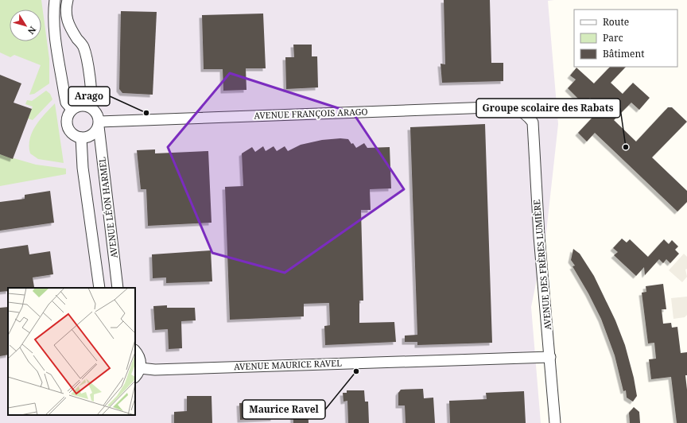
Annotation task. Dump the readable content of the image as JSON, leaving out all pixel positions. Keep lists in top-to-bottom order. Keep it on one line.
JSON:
{"streets":{"street":["AVENUE FRANÇOIS ARAGO","AVENUE LÉON HARMEL","AVENUE DES FRÈRES LUMIÈRE","AVENUE MAURICE RAVEL"]},"crossings":[["AVENUE FRANÇOIS ARAGO","AVENUE LÉON HARMEL"],["AVENUE FRANÇOIS ARAGO","AVENUE DES FRÈRES LUMIÈRE"],["AVENUE DES FRÈRES LUMIÈRE","AVENUE MAURICE RAVEL"]],"places":["Arago","Groupe scolaire des Rabats","Maurice Ravel"],"legend":["Route","Parc","Bâtiment"],"north":"bottom right"}
